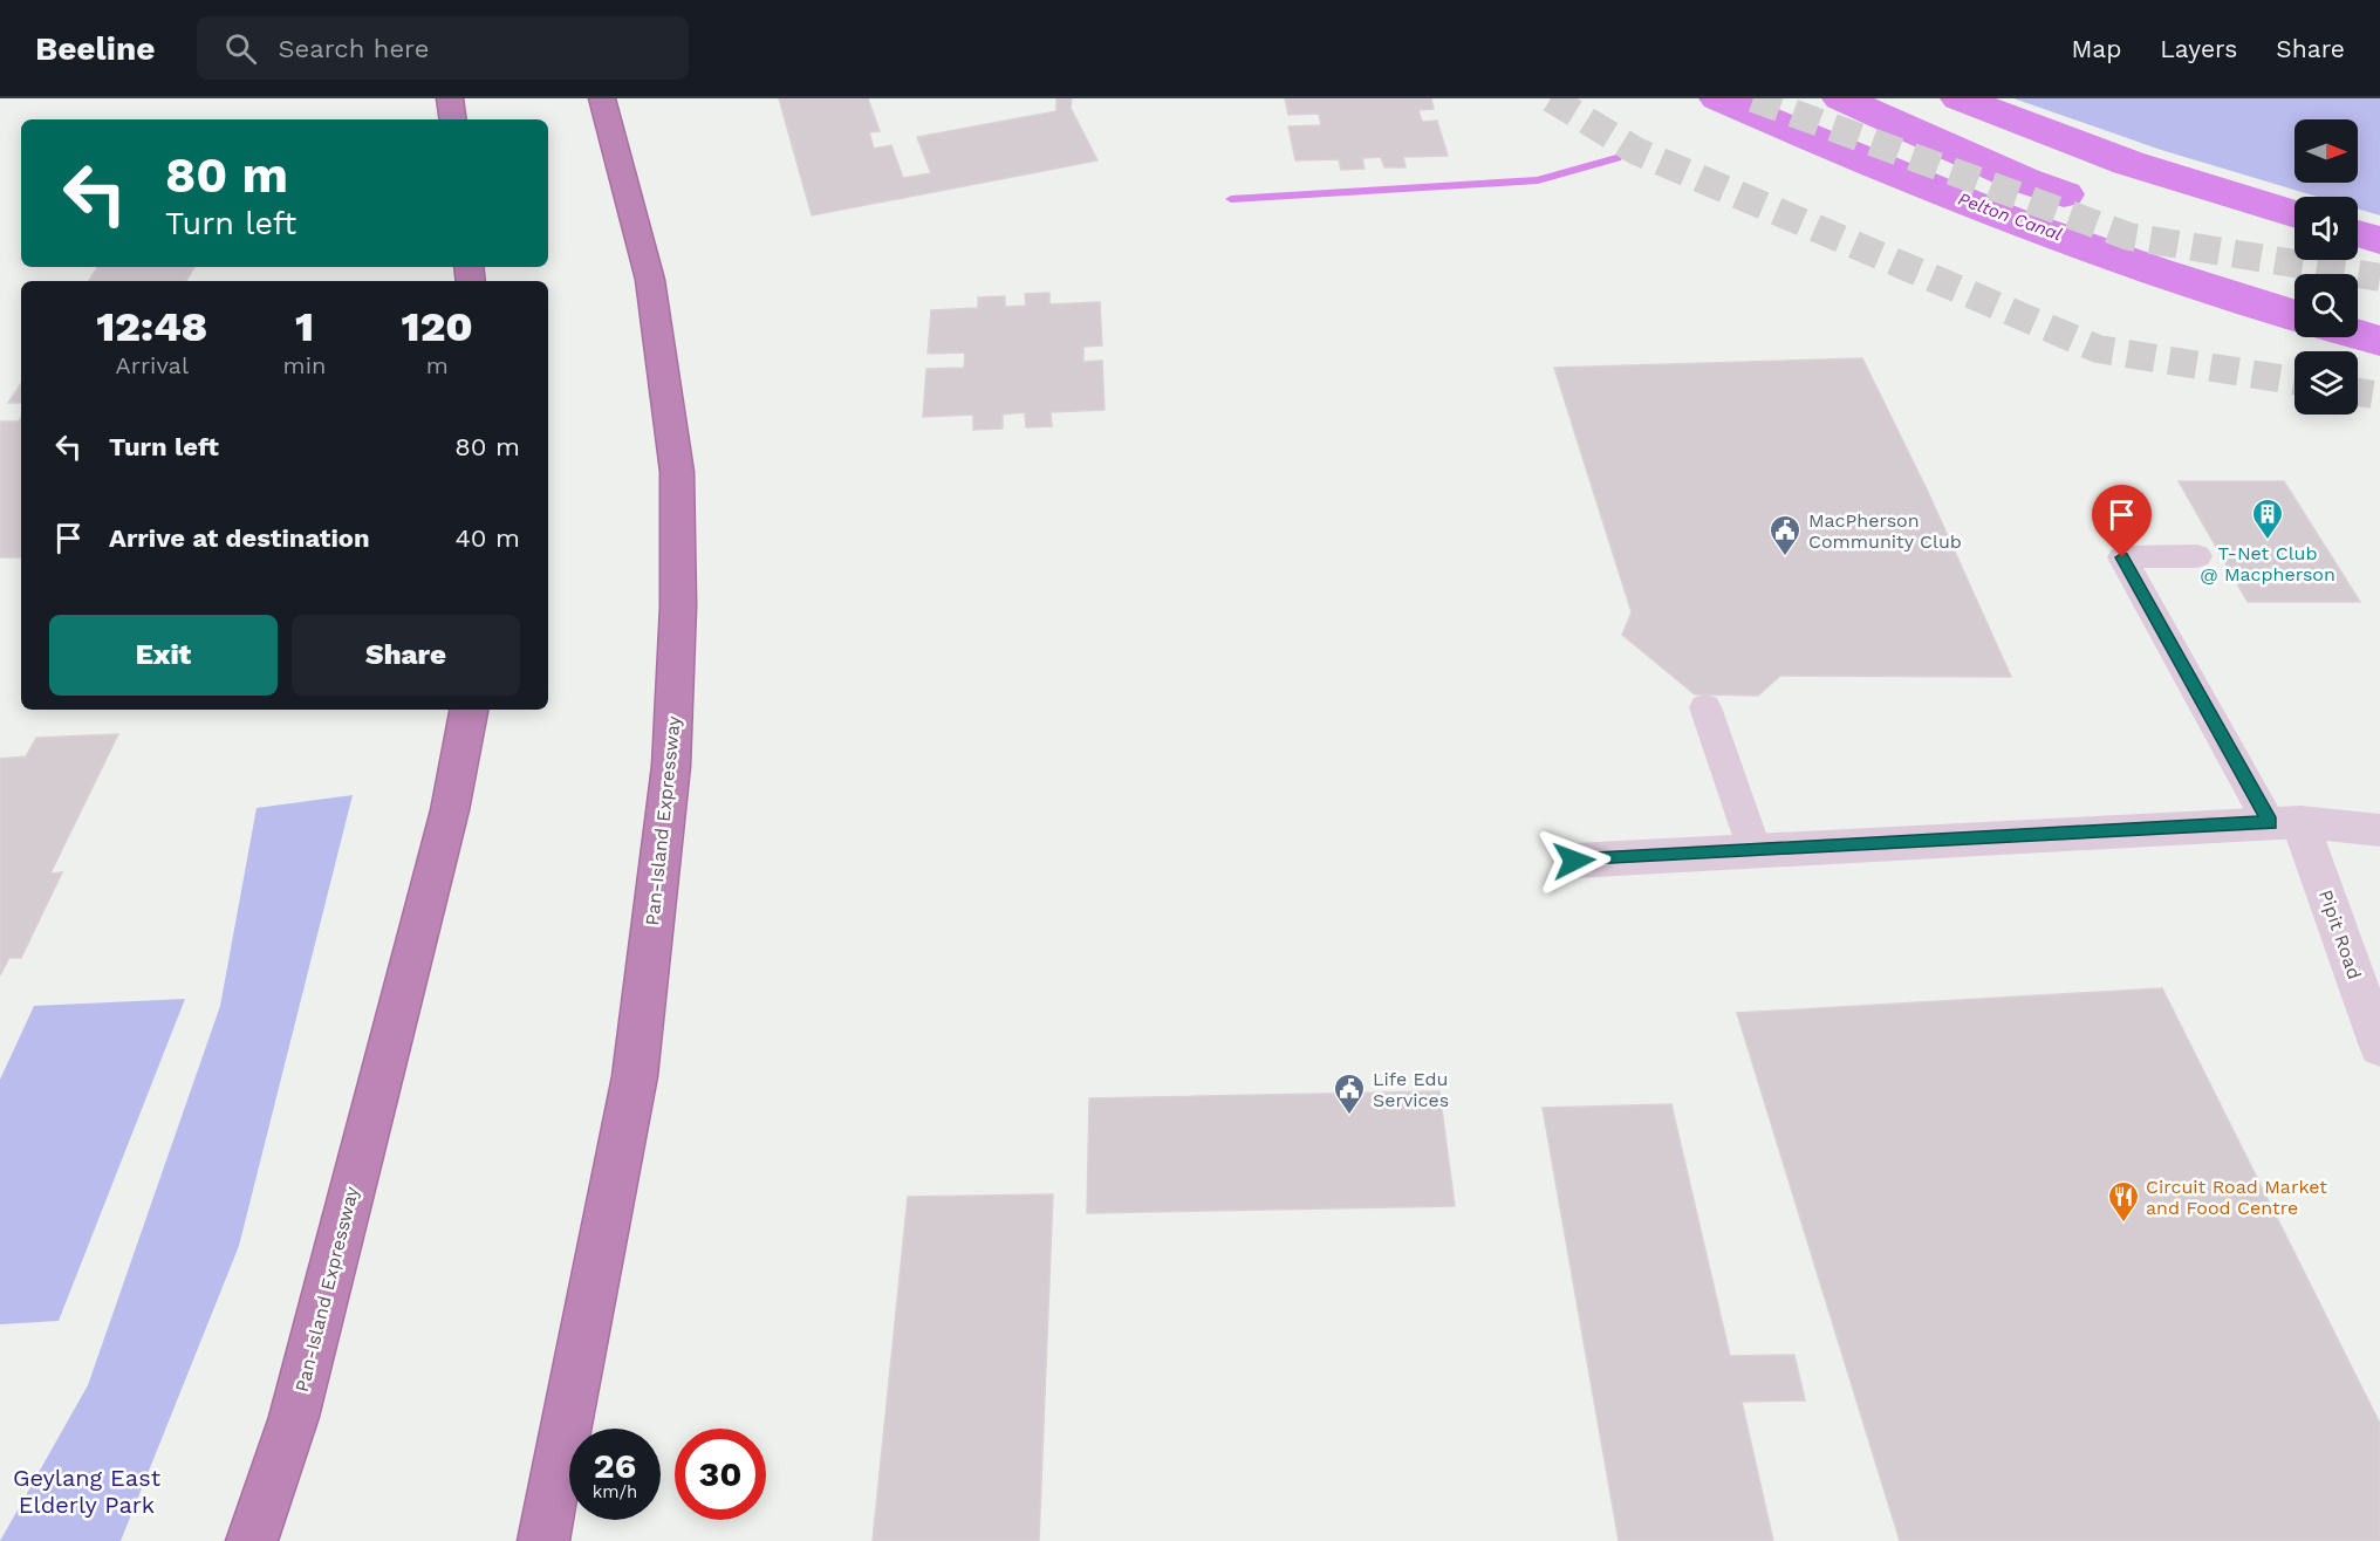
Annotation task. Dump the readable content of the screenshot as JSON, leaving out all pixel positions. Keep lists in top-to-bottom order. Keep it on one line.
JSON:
{"streets":{"highway":["Pan-Island Expressway"],"street":["Pipit Road"]},"water":["Pelton Canal"],"parks":["Geylang East Elderly Park"],"places":{"building":["T-Net Club @ Macpherson"],"public building":["MacPherson Community Club","Life Edu Services"],"restaurant":["Circuit Road Market and Food Centre"]},"north":"right","page":{"header":"Beeline","search":"Search here","nav":["Map","Layers","Share"],"turn":["80 m","Turn left"],"eta":["12:48","Arrival","1","min","120","m"],"list":[{"name":"Turn left","value":"80 m"},{"name":"Arrive at destination","value":"40 m"}],"buttons":["Exit","Share"],"speed":"26 km/h","limit":"30"}}
